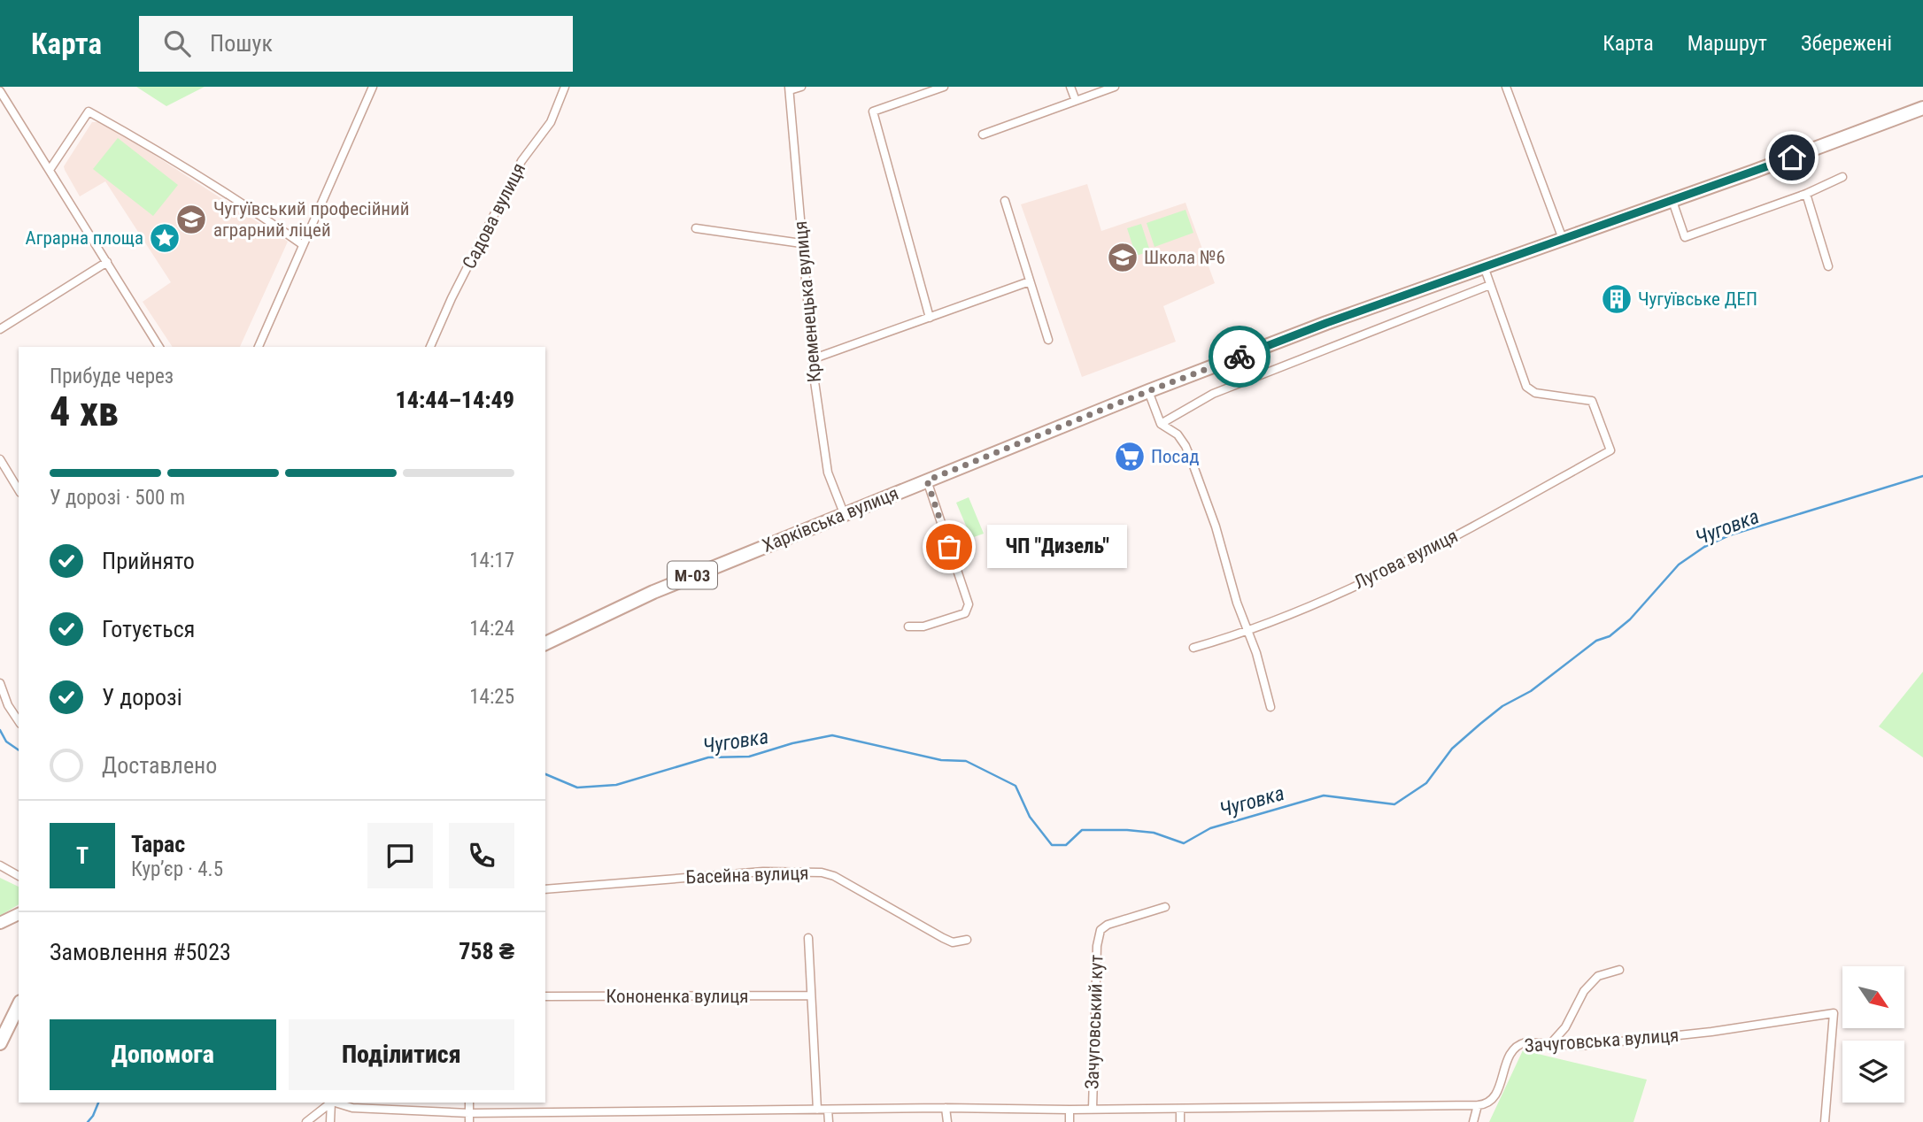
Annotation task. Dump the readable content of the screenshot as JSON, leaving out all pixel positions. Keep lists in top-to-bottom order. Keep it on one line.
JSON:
{"streets":{"highway":["Харківська вулиця","М-03"],"street":["Садова вулиця","Кременецька вулиця","Лугова вулиця","Басейна вулиця","Кононенка вулиця","Зачуговський кут","Зачуговська вулиця"]},"crossings":[["Кременецька вулиця","Харківська вулиця"]],"water":["Чуговка"],"places":{"school or university":["Чугуївський професійний аграрний ліцей","Школа №6"],"place":["Аграрна площа"],"building":["Чугуївське ДЕП"],"supermarket":["Посад"],"other":["ЧП \"Дизель\""]},"north":"bottom right","page":{"header":"Карта","search":"Пошук","nav":["Карта","Маршрут","Збережені"],"heading":["4 хв","Прибуде через","14:44–14:49"],"panel":["Тарас","Кур’єр · 4.5","Замовлення #5023","758 ₴"],"bar":"У дорозі · 500 m","bubble":"ЧП \"Дизель\"","list":[["Прийнято","14:17"],["Готується","14:24"],["У дорозі","14:25"],"Доставлено"],"round":"Т","buttons":["Допомога","Поділитися"]}}
